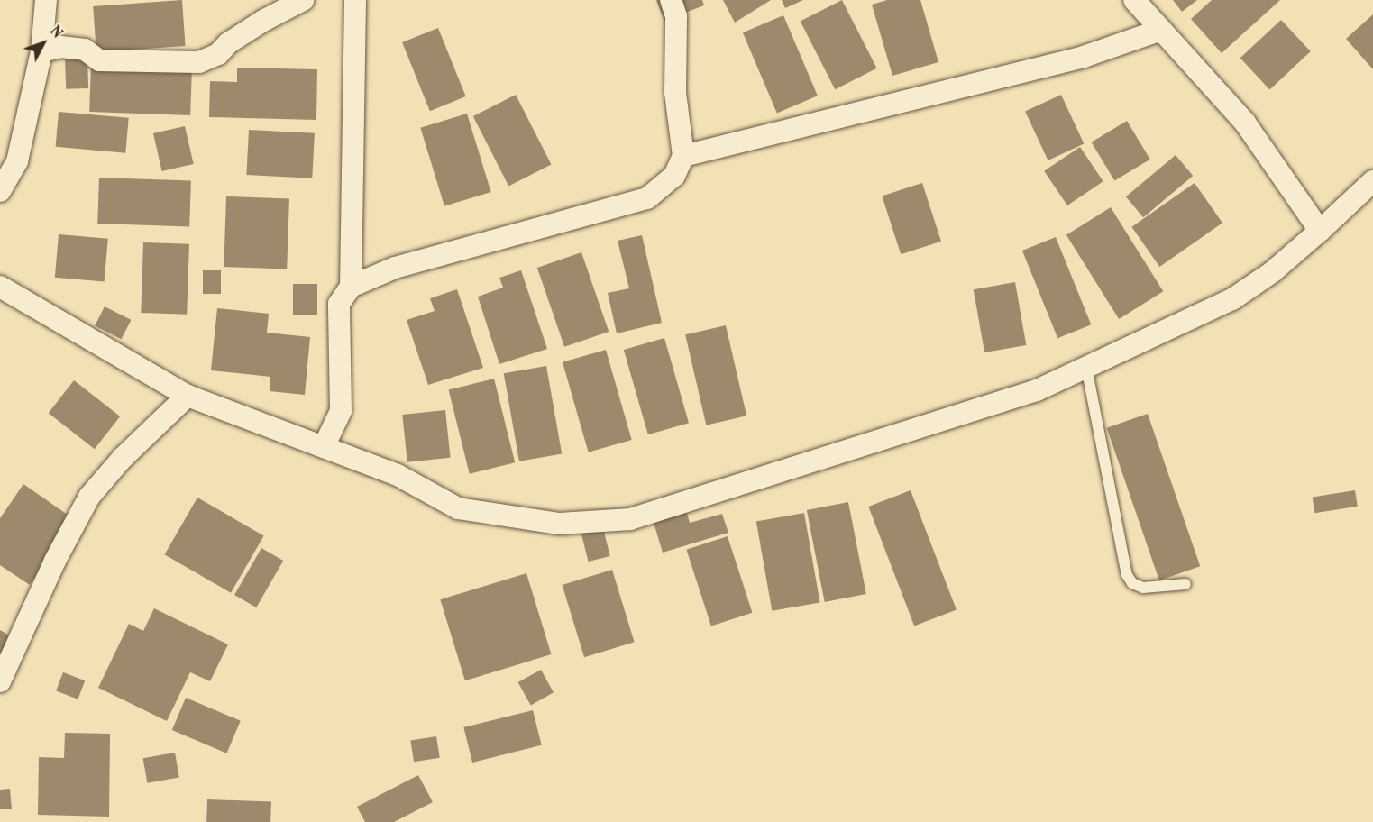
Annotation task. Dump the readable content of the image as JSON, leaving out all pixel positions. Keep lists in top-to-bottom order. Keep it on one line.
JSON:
{"north":"top right"}
